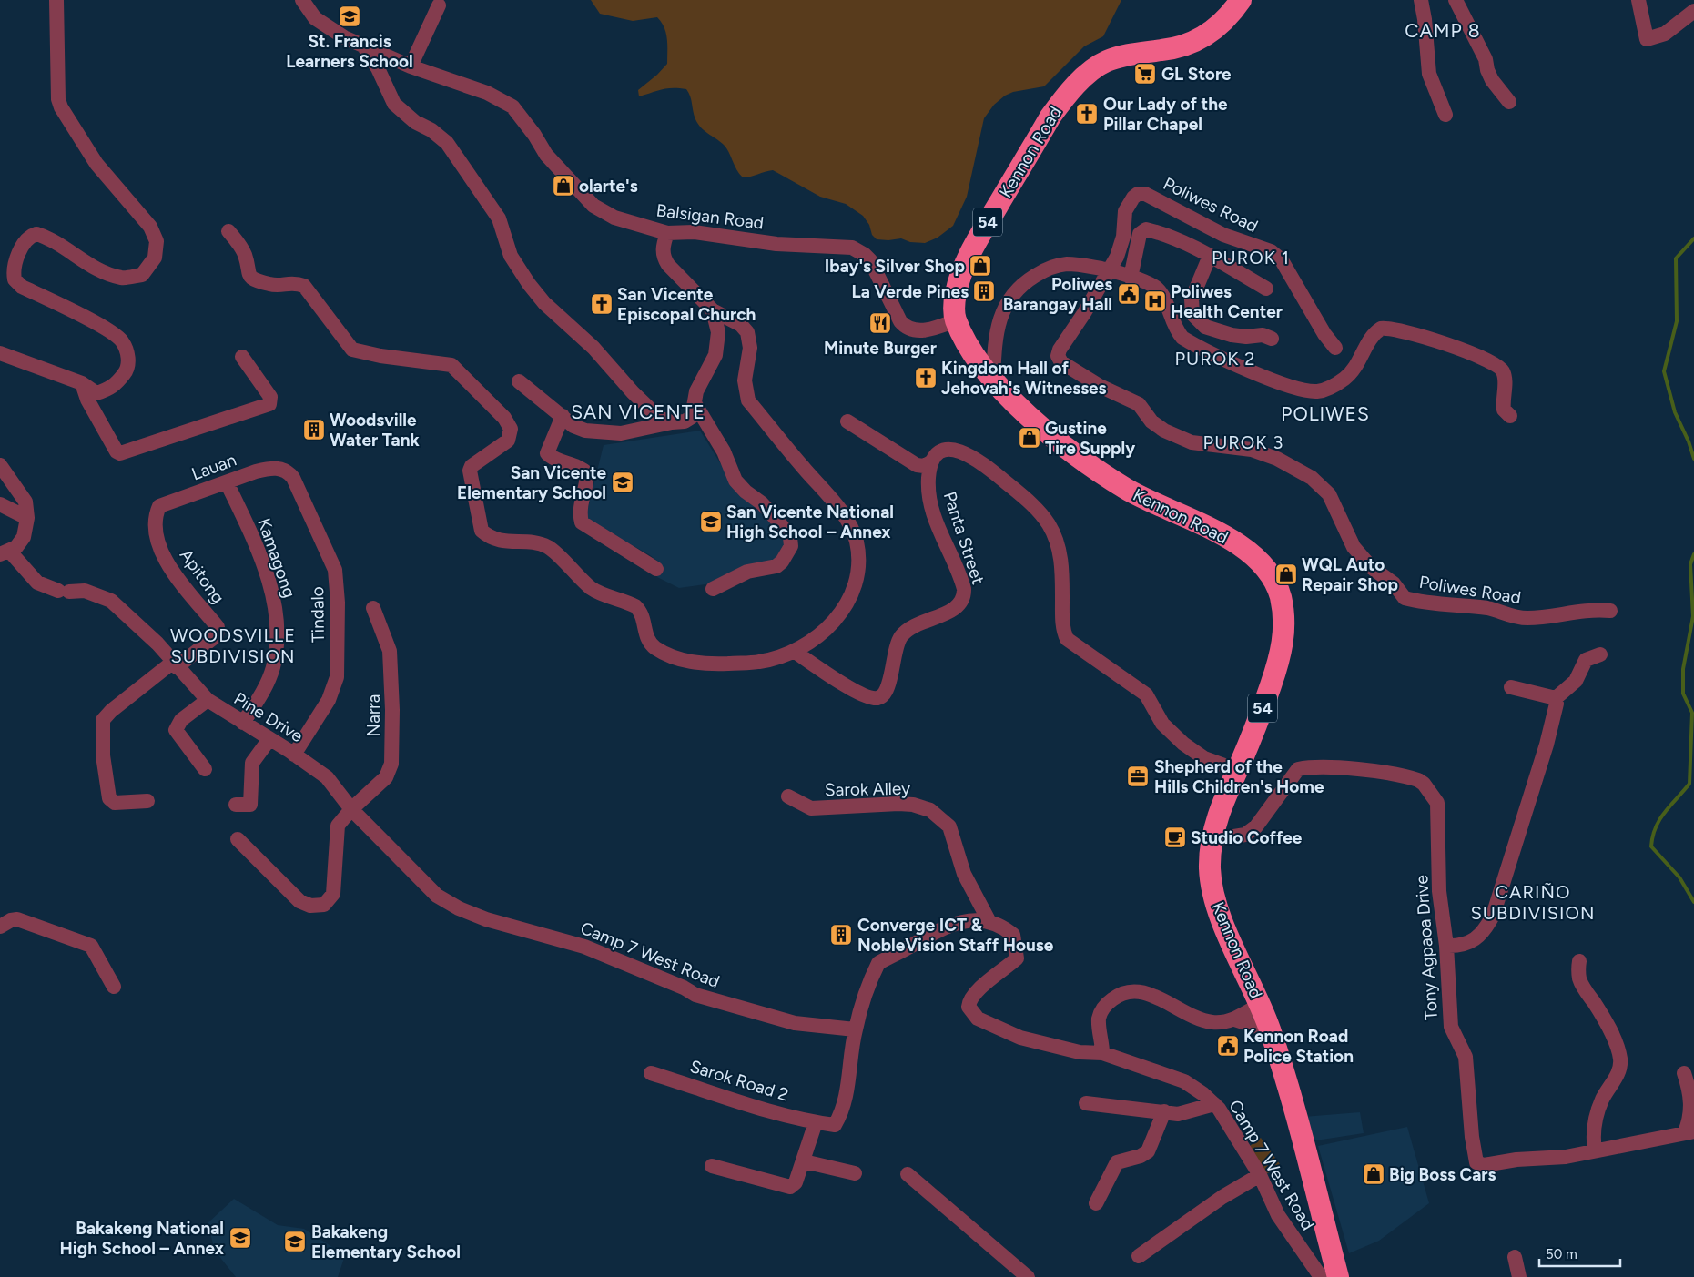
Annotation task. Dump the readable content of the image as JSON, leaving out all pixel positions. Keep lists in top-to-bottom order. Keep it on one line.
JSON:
{"streets":{"highway":["Kennon Road","54"],"street":["Poliwes Road","Balsigan Road","Lauan","Panta Street","Kamagong","Apitong","Tindalo","Narra","Pine Drive","Sarok Alley","Tony Agpaoa Drive","Camp 7 West Road","Sarok Road 2"]},"crossings":[["Kennon Road","Balsigan Road"],["Kennon Road","Tony Agpaoa Drive"],["Lauan","Kamagong"],["Lauan","Apitong"],["Lauan","Tindalo"],["Kamagong","Pine Drive"],["Apitong","Pine Drive"],["Tindalo","Pine Drive"],["Narra","Pine Drive"],["Pine Drive","Camp 7 West Road"],["Sarok Alley","Camp 7 West Road"],["Camp 7 West Road","Sarok Road 2"]],"districts":["CAMP 8","PUROK 1","PUROK 2","SAN VICENTE","POLIWES","PUROK 3","WOODSVILLE SUBDIVISION","CARIÑO SUBDIVISION"],"places":{"school or university":["St. Francis Learners School","San Vicente Elementary School","San Vicente National High School – Annex","Bakakeng National High School – Annex","Bakakeng Elementary School"],"supermarket":["GL Store"],"church":["Our Lady of the Pillar Chapel","San Vicente Episcopal Church","Kingdom Hall of Jehovah's Witnesses"],"shop":["olarte's","Ibay's Silver Shop","Gustine Tire Supply","WQL Auto Repair Shop","Big Boss Cars"],"building":["La Verde Pines","Woodsville Water Tank","Converge ICT & NobleVision Staff House"],"public building":["Poliwes Barangay Hall","Kennon Road Police Station"],"hospital":["Poliwes Health Center"],"restaurant":["Minute Burger"],"office":["Shepherd of the Hills Children's Home"],"cafe":["Studio Coffee"]},"scale_bar":"50 m"}
